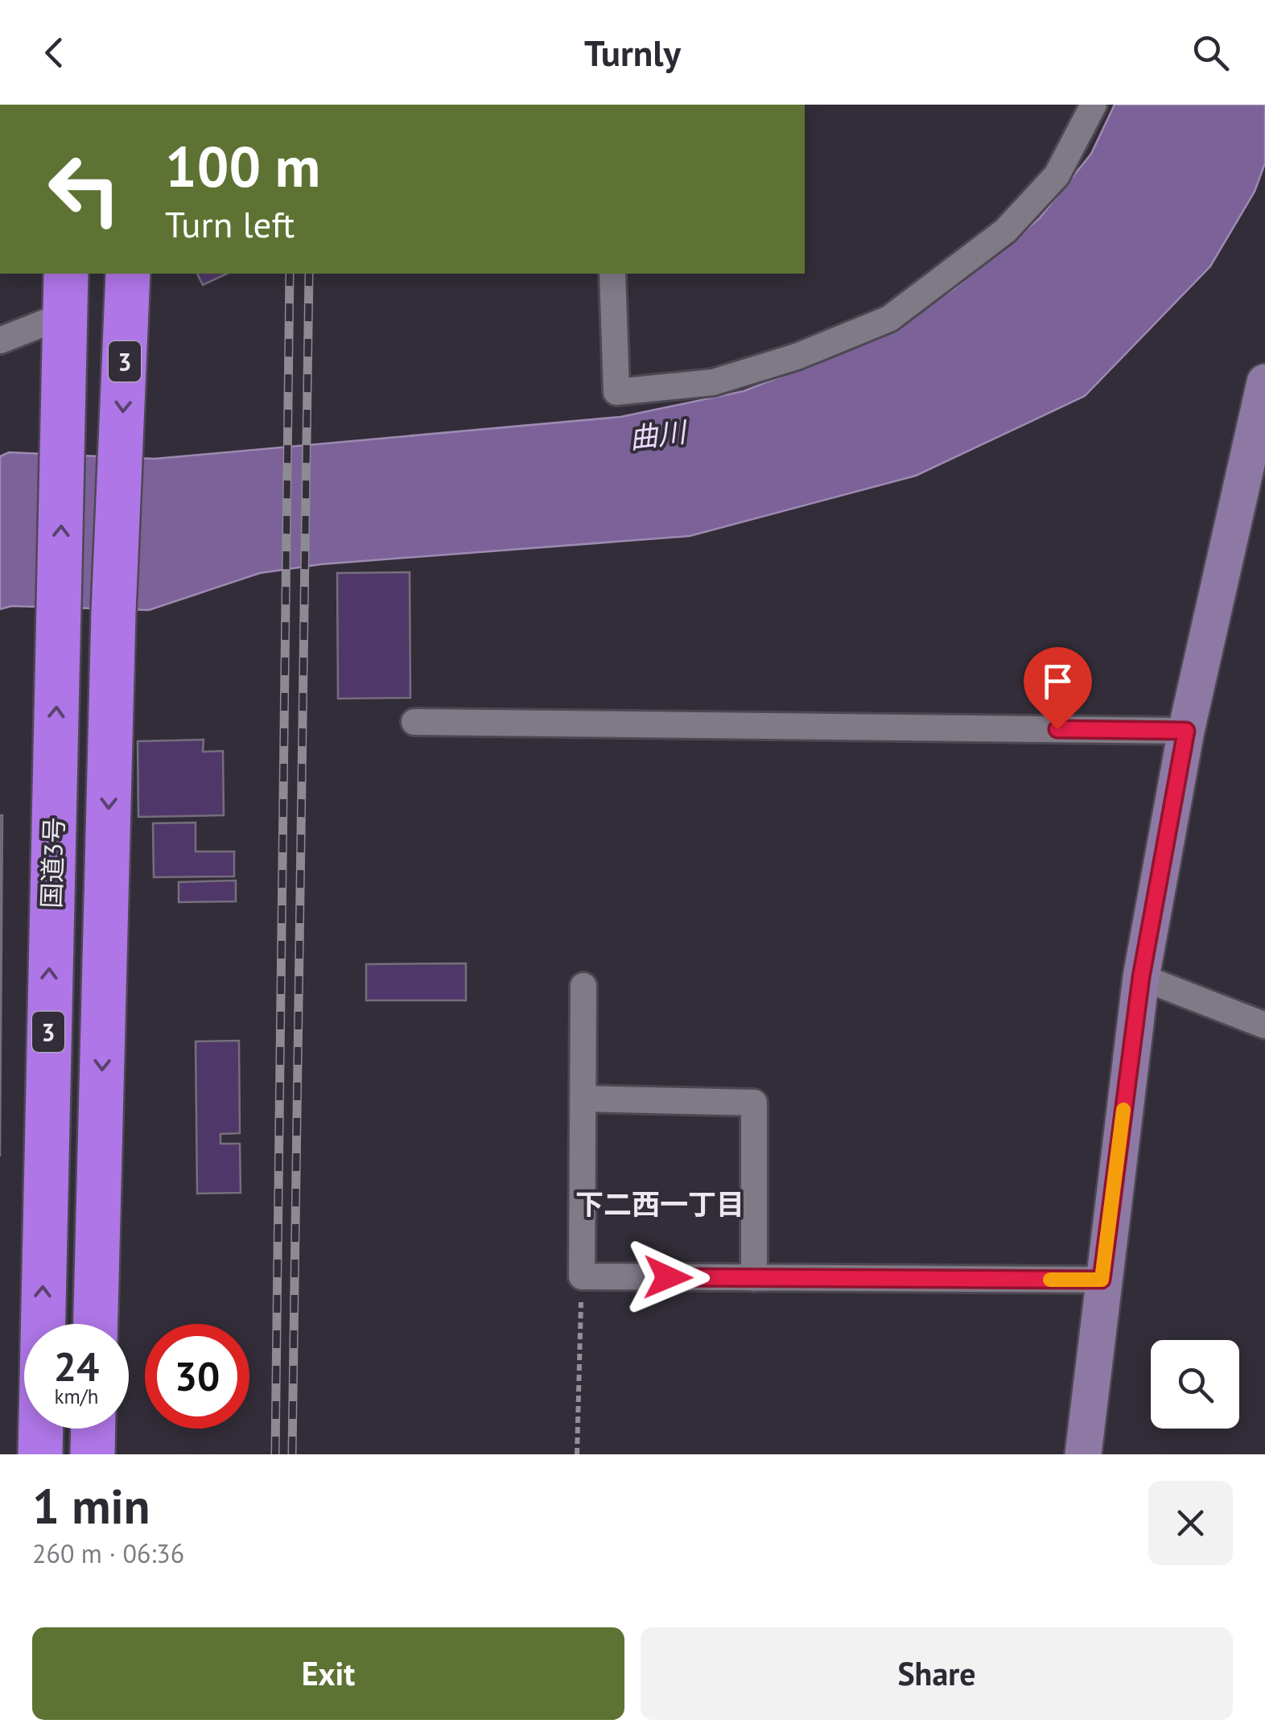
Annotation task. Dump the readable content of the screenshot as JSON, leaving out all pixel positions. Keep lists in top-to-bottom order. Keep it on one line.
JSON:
{"streets":{"highway":["3","国道3号"]},"districts":["下二西一丁目"],"water":["曲川"],"page":{"header":"Turnly","turn":["100 m","Turn left"],"speed":"24 km/h","limit":"30","heading":["1 min","260 m · 06:36"],"buttons":["Exit","Share"]}}
